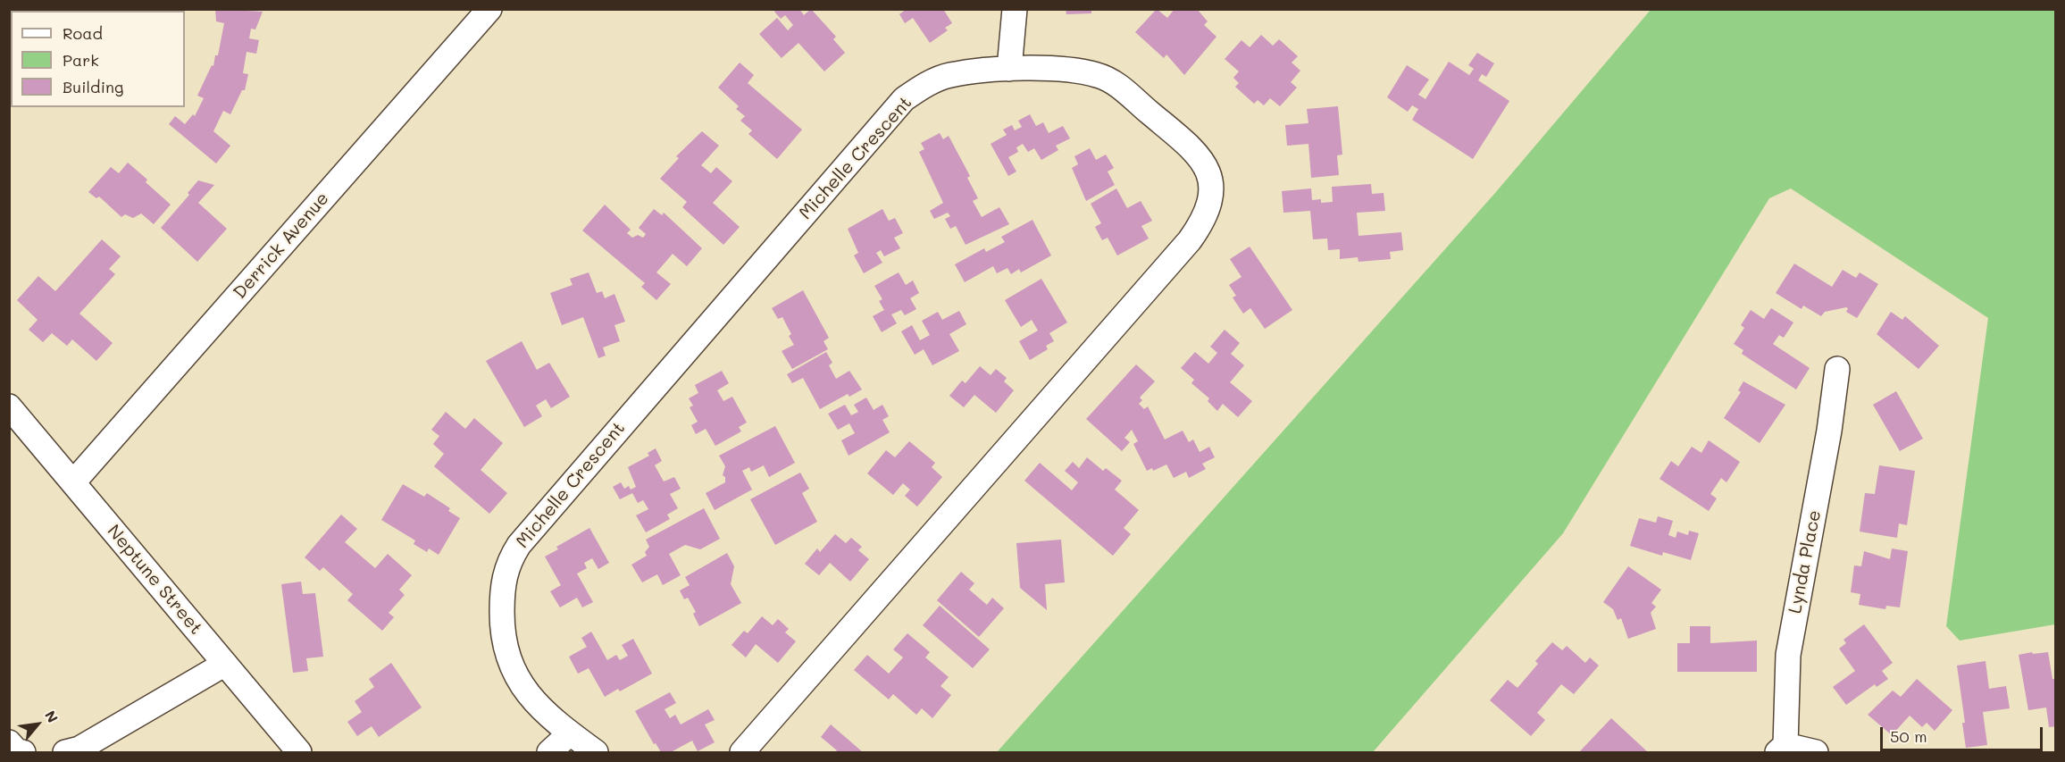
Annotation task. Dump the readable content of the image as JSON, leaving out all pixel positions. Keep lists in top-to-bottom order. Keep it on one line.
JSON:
{"streets":{"street":["Michelle Crescent","Derrick Avenue","Lynda Place","Neptune Street"]},"crossings":[["Derrick Avenue","Neptune Street"]],"legend":["Road","Park","Building"],"scale_bar":"50 m","north":"top right"}
